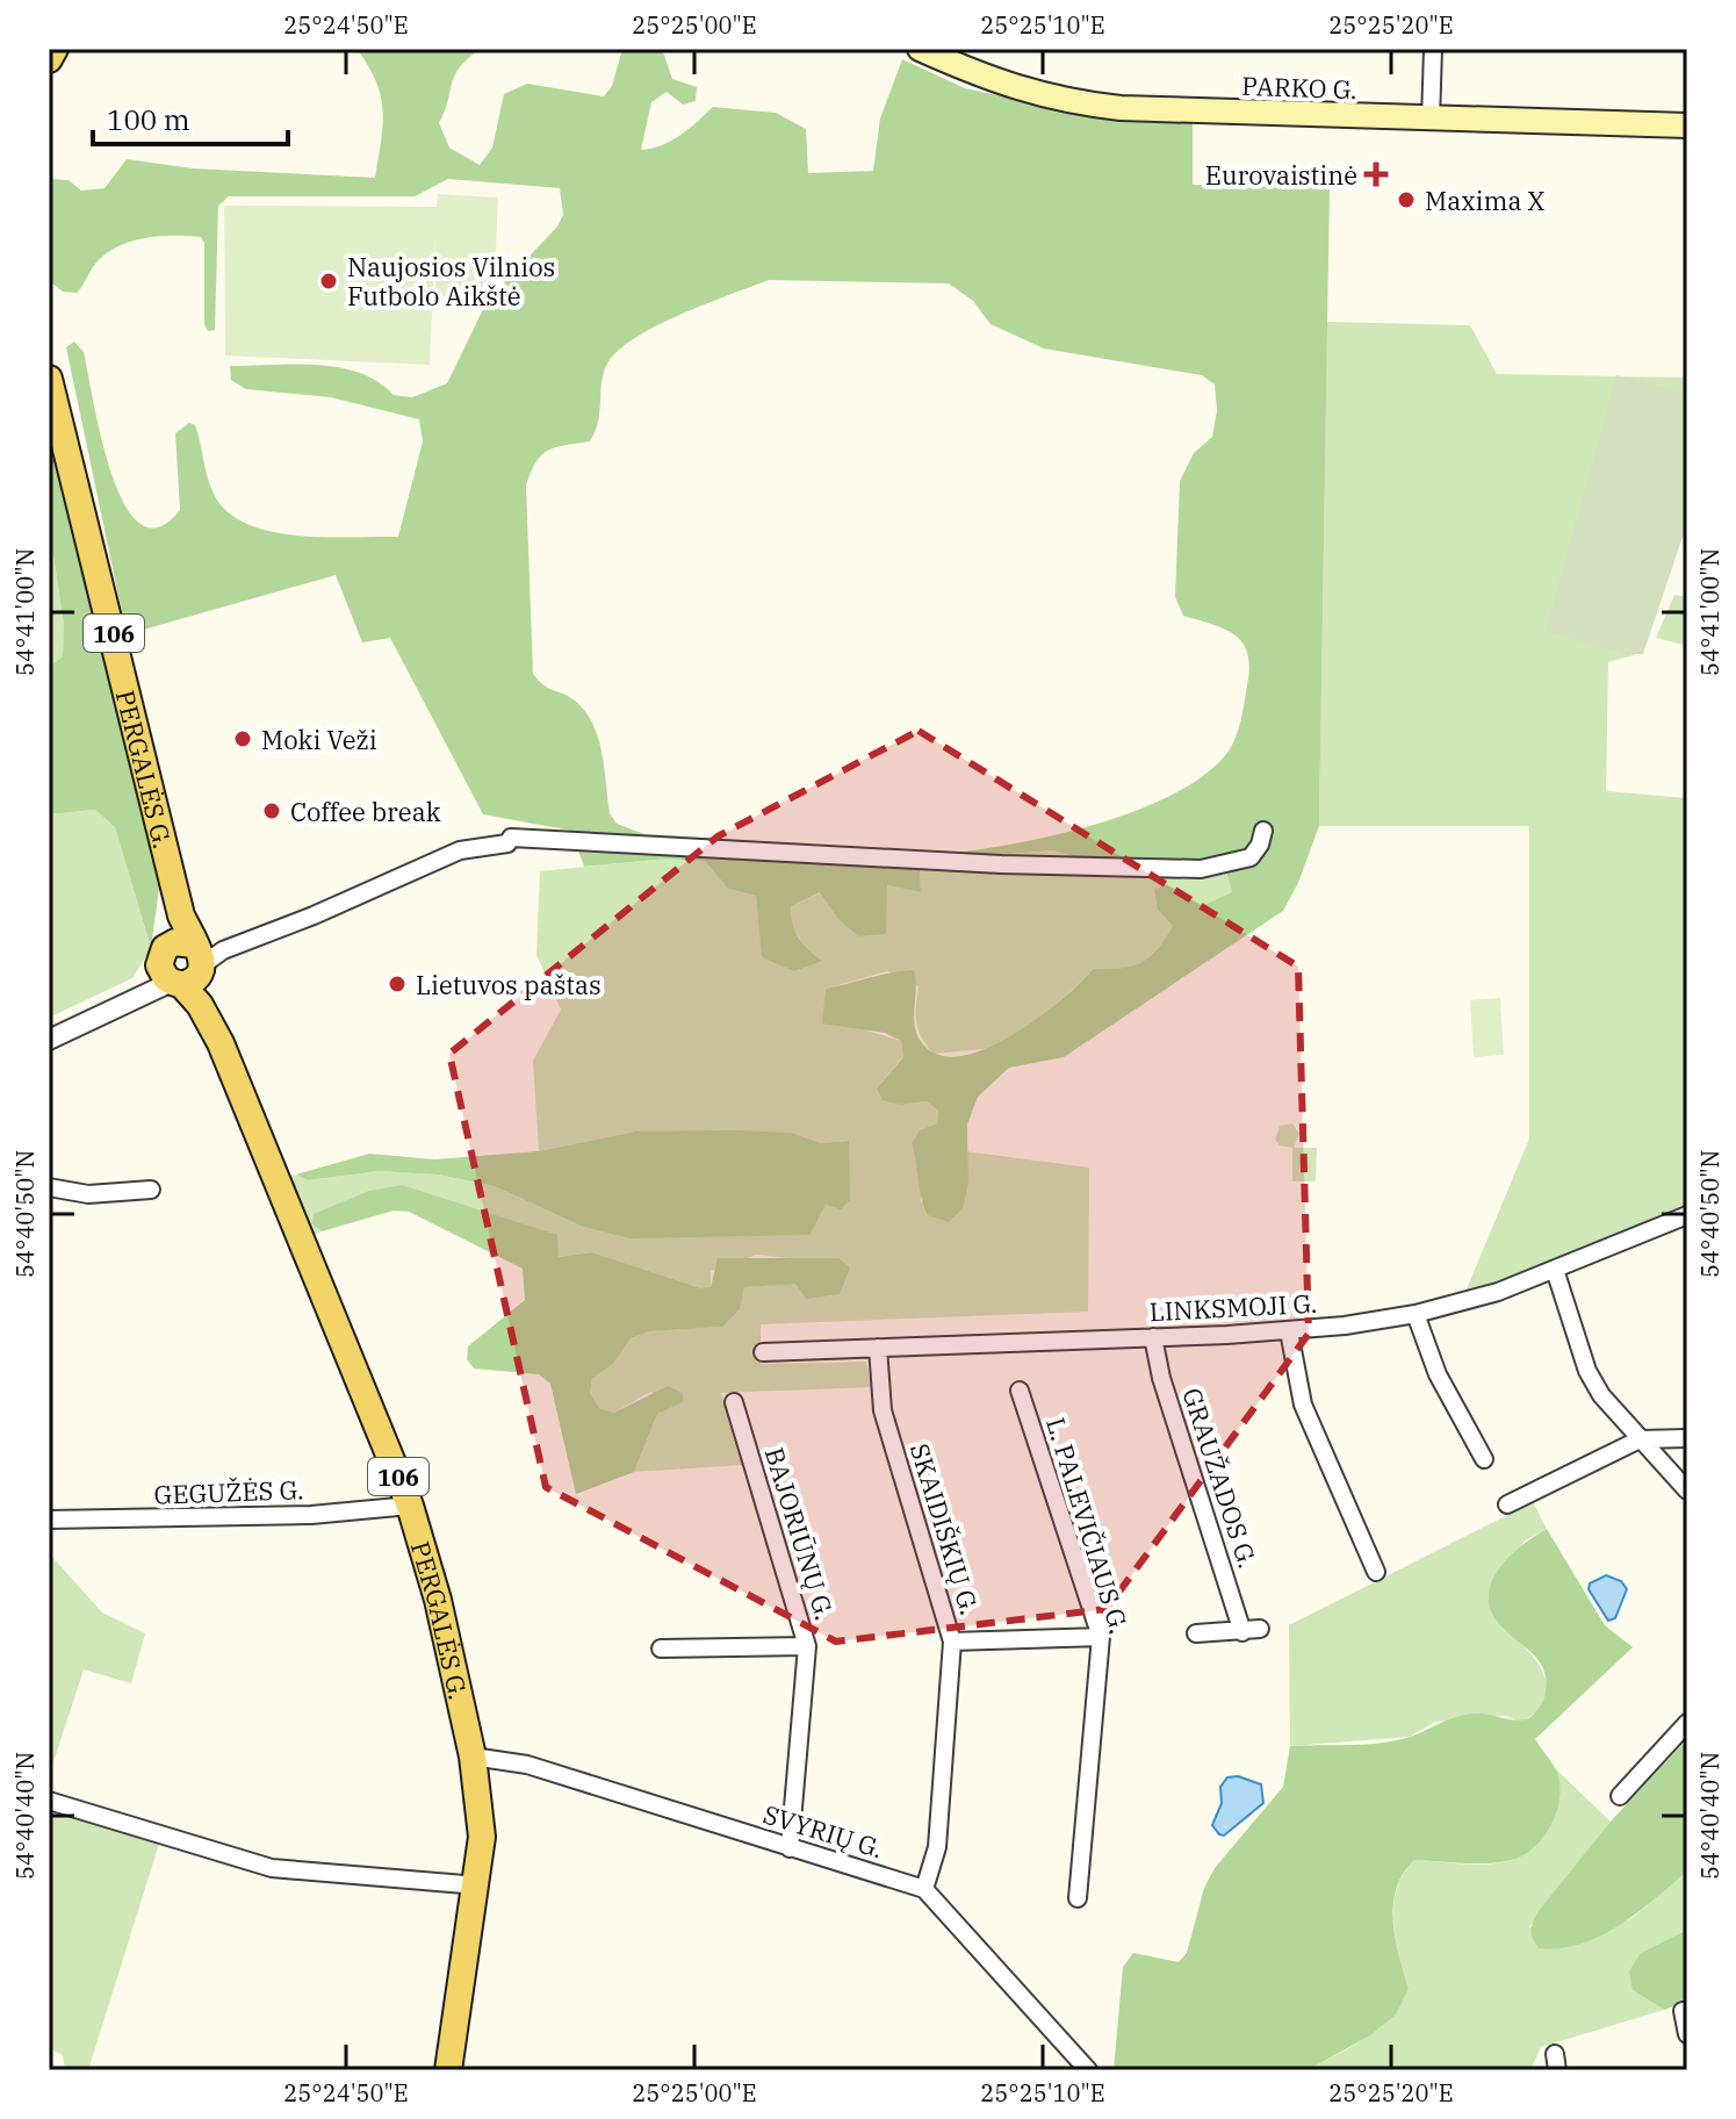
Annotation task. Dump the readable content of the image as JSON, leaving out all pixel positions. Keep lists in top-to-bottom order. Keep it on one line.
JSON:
{"streets":{"main road":["PARKO G.","106","PERGALĖS G."],"street":["LINKSMOJI G.","GRAUŽADOS G.","GEGUŽĖS G.","L. PALEVIČIAUS G.","SKAIDIŠKIŲ G.","BAJORIŪNŲ G.","SVYRIŲ G."]},"crossings":[["PERGALĖS G.","GEGUŽĖS G."],["PERGALĖS G.","SVYRIŲ G."],["LINKSMOJI G.","GRAUŽADOS G."],["LINKSMOJI G.","SKAIDIŠKIŲ G."],["SKAIDIŠKIŲ G.","SVYRIŲ G."],["BAJORIŪNŲ G.","SVYRIŲ G."]],"places":{"health":["Eurovaistinė"],"other":["Maxima X","Naujosios Vilnios Futbolo Aikštė","Moki Veži","Coffee break","Lietuvos paštas"]},"scale_bar":"100 m","coordinates":["25°24'50\"E","25°25'00\"E","25°25'10\"E","25°25'20\"E","54°41'00\"N","54°40'50\"N","54°40'40\"N"]}
